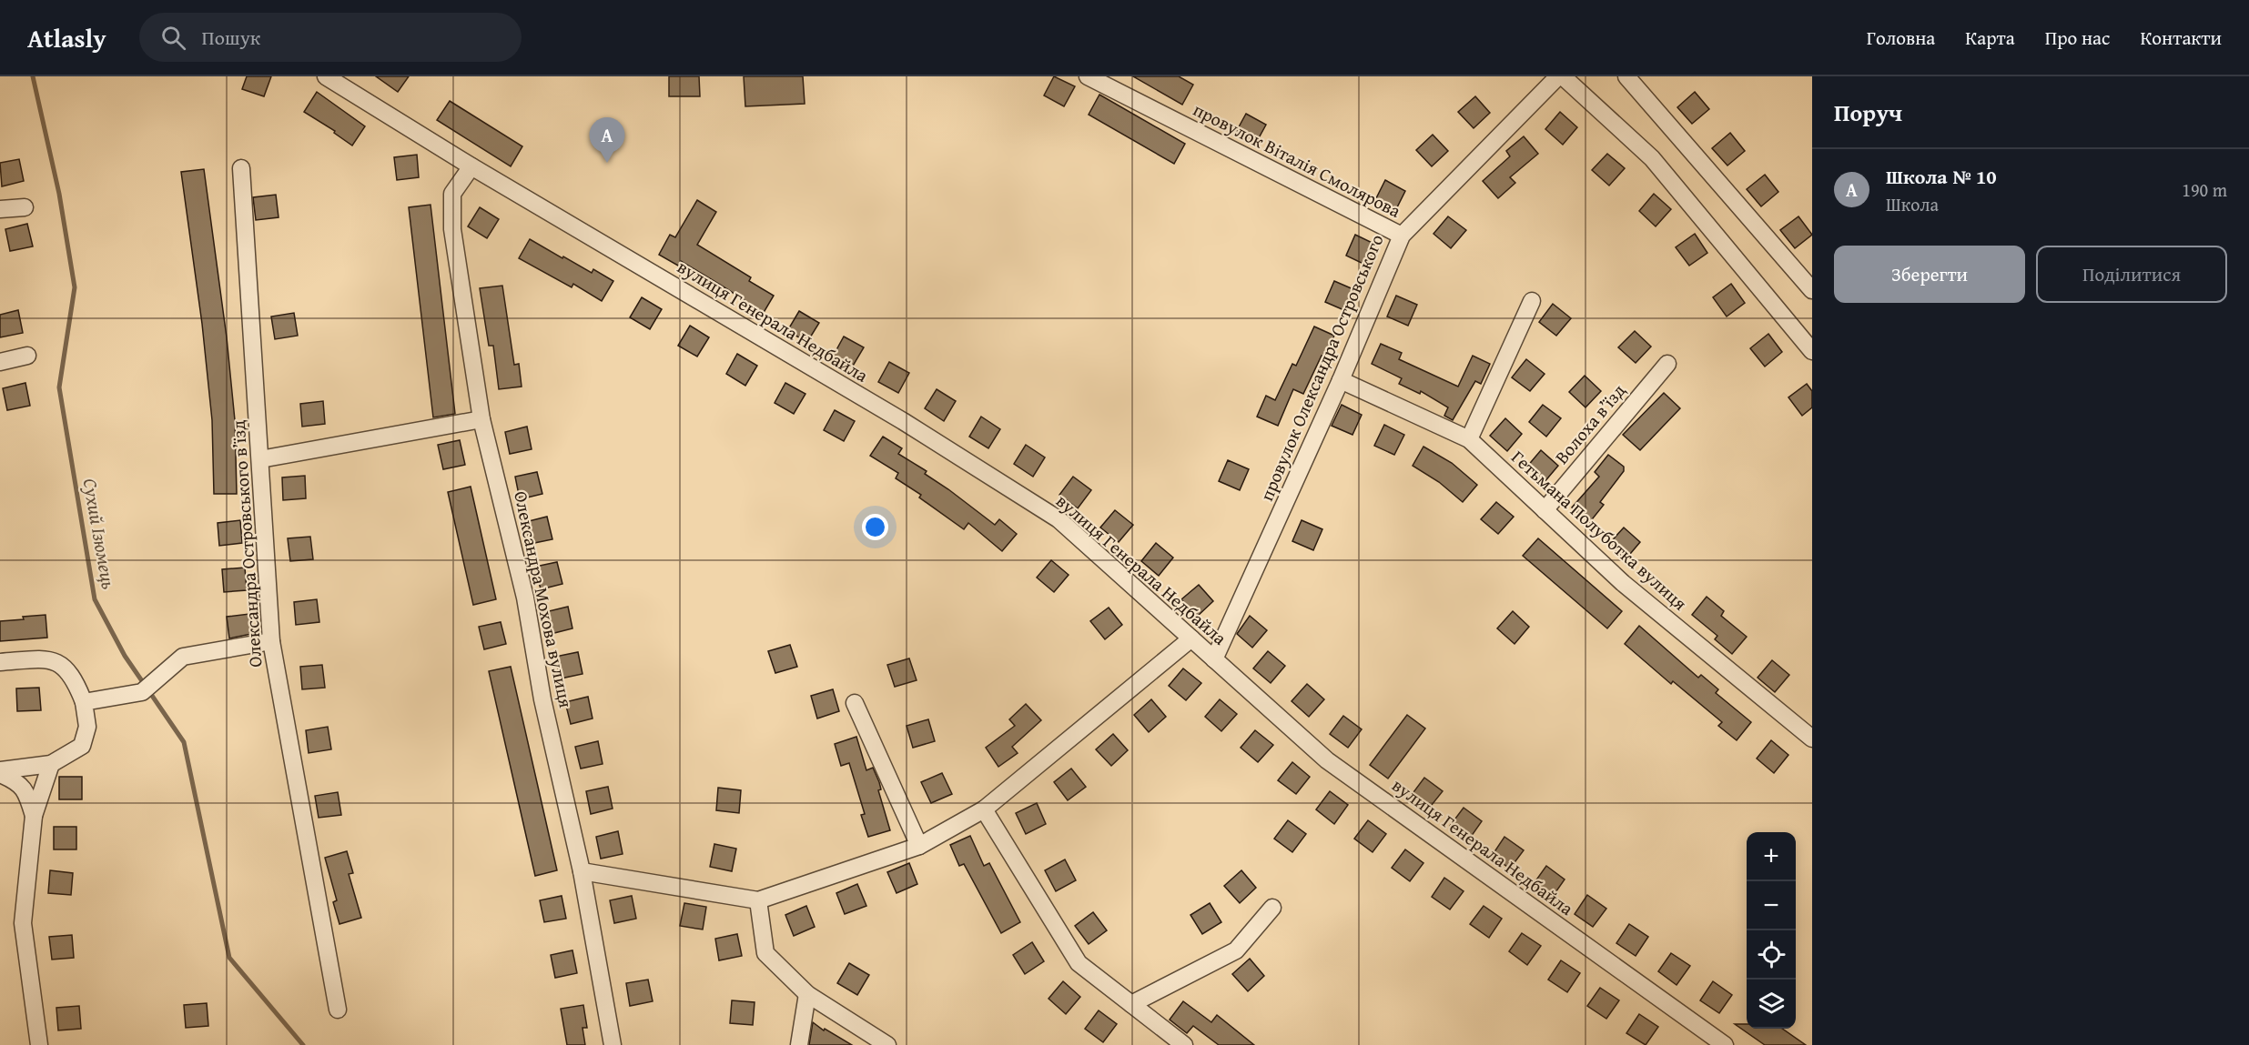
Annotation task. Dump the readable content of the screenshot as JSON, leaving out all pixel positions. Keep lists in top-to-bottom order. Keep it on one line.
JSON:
{"streets":{"street":["провулок Віталія Смолярова","вулиця Генерала Недбайла","провулок Олександра Островського","Волоха в’їзд","Гетьмана Полуботка вулиця","Олександра Островського в’їзд","Олександра Мохова вулиця"]},"crossings":[["провулок Віталія Смолярова","провулок Олександра Островського"],["вулиця Генерала Недбайла","провулок Олександра Островського"],["вулиця Генерала Недбайла","Олександра Мохова вулиця"],["провулок Олександра Островського","Гетьмана Полуботка вулиця"],["Волоха в’їзд","Гетьмана Полуботка вулиця"]],"water":["Сухий Ізюмець"],"page":{"header":"Atlasly","search":"Пошук","nav":["Головна","Карта","Про нас","Контакти"],"heading":"Поруч","pins":"A","list":[{"mark":"A","name":"Школа № 10","note":"Школа","value":"190 m"}],"buttons":["Зберегти","Поділитися"],"map_buttons":["+","−"]}}
